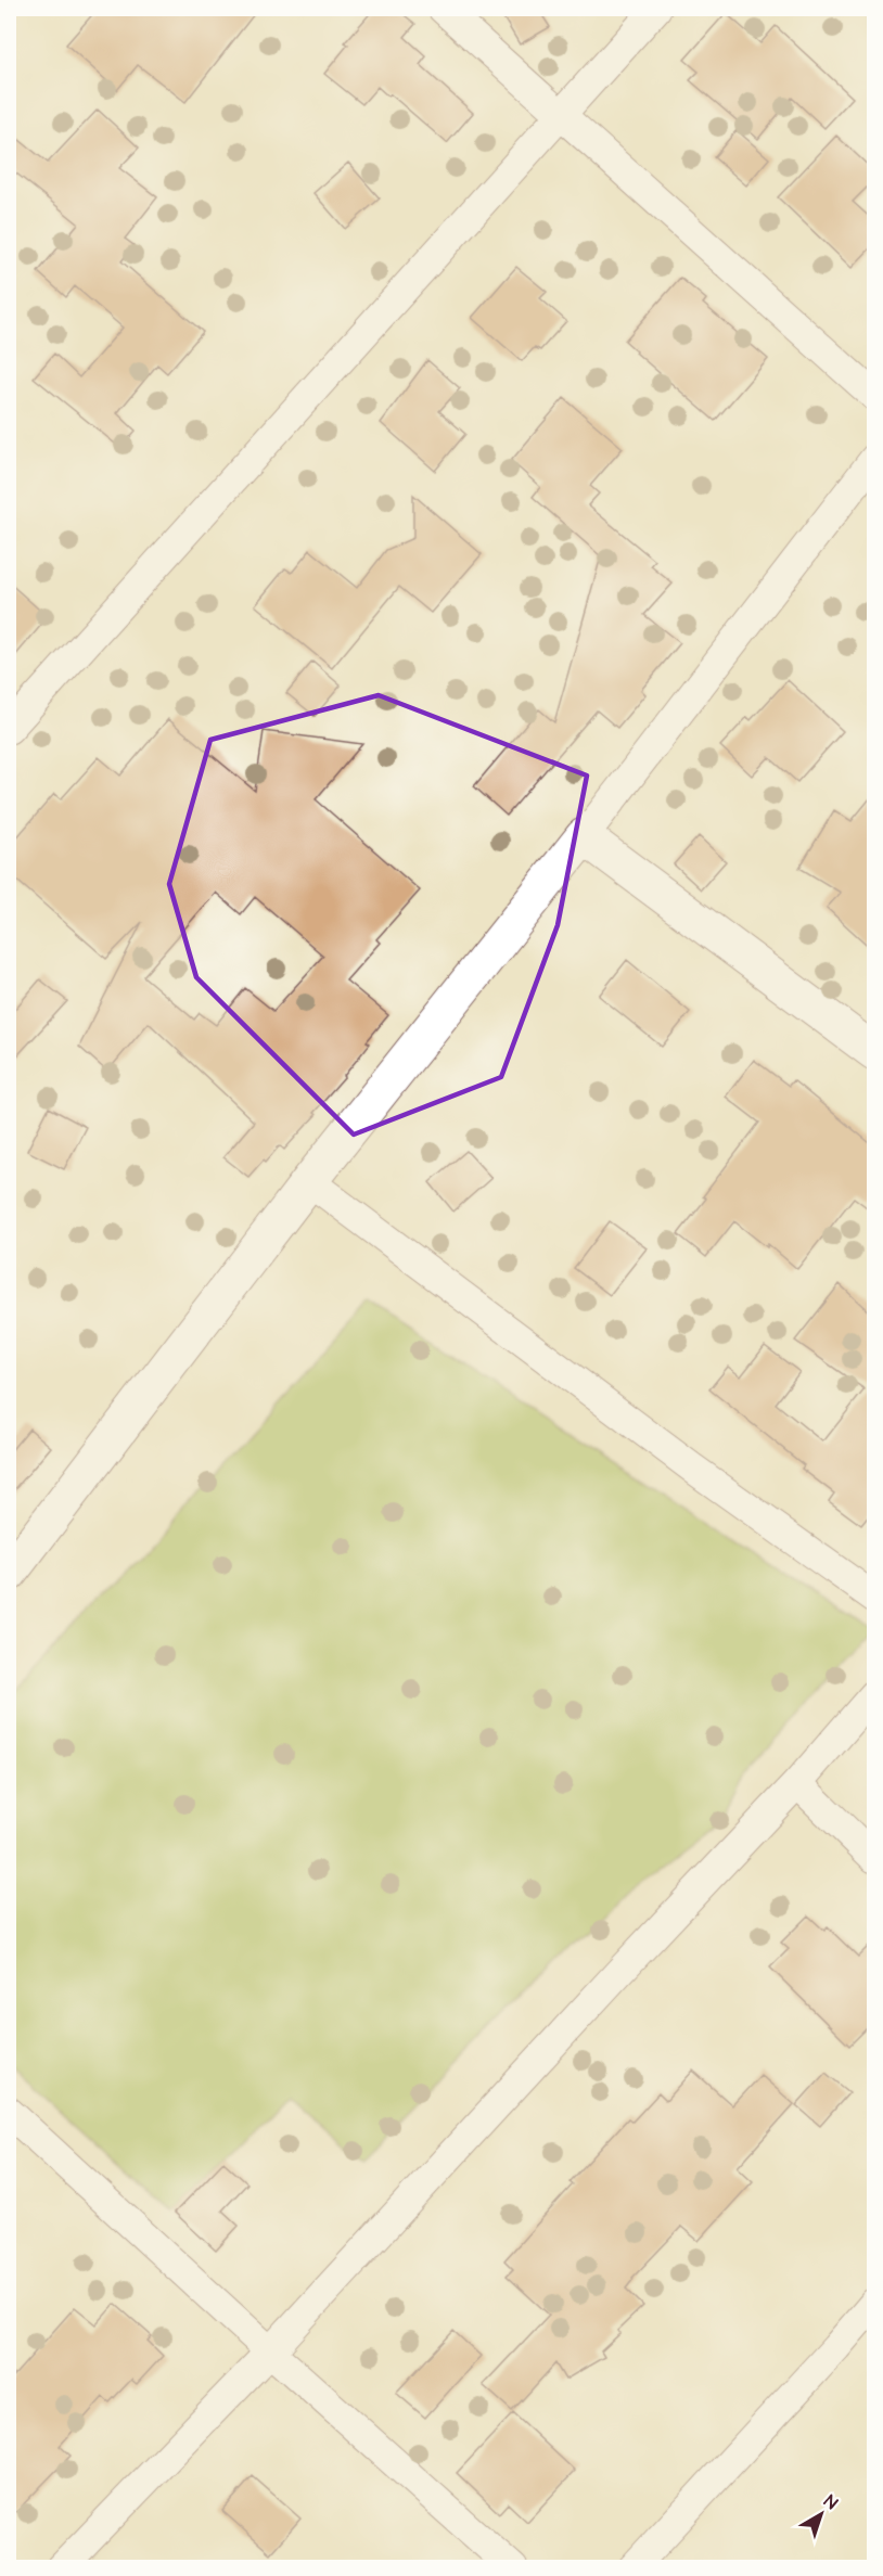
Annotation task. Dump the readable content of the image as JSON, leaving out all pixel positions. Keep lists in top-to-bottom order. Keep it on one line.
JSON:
{"north":"top right"}
